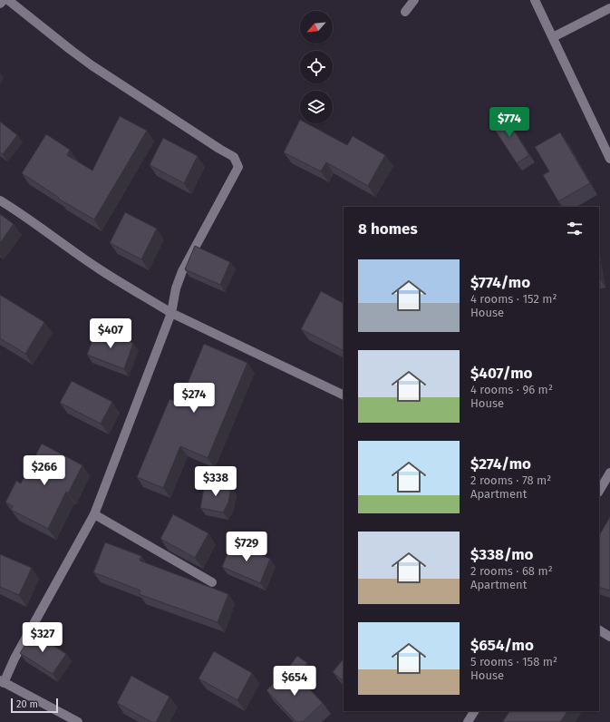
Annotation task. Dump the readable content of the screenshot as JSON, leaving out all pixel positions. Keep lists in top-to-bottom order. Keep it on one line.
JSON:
{"scale_bar":"20 m","north":"bottom left","page":{"price":["$774","$407","$274","$266","$338","$729","$327","$654"],"heading":"8 homes","list":[{"name":"$774/mo","note":"4 rooms · 152 m² · House"},{"name":"$407/mo","note":"4 rooms · 96 m² · House"},{"name":"$274/mo","note":"2 rooms · 78 m² · Apartment"},{"name":"$338/mo","note":"2 rooms · 68 m² · Apartment"},{"name":"$654/mo","note":"5 rooms · 158 m² · House"}],"scale":"20 m"}}
